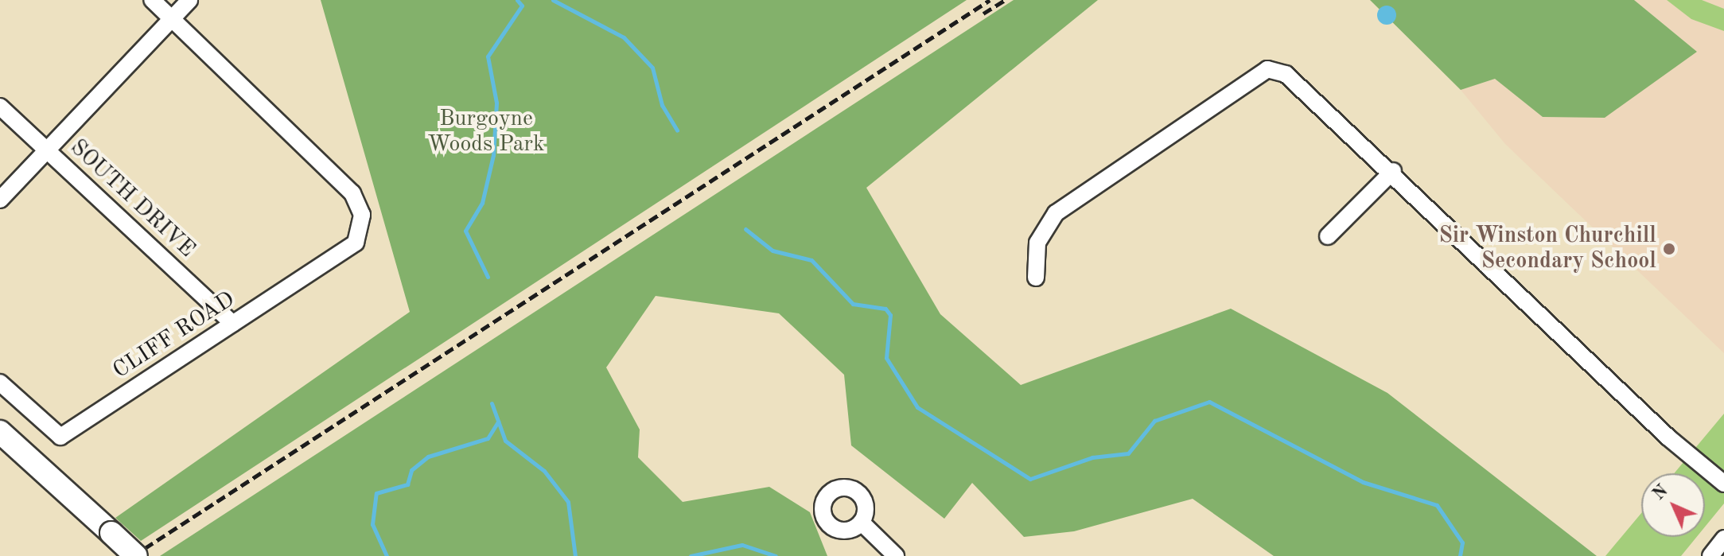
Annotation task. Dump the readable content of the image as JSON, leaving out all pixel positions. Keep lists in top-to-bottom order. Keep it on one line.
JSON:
{"streets":{"street":["SOUTH DRIVE","CLIFF ROAD"]},"crossings":[["SOUTH DRIVE","CLIFF ROAD"]],"parks":["Burgoyne Woods Park"],"places":["Sir Winston Churchill Secondary School"],"north":"top left"}
